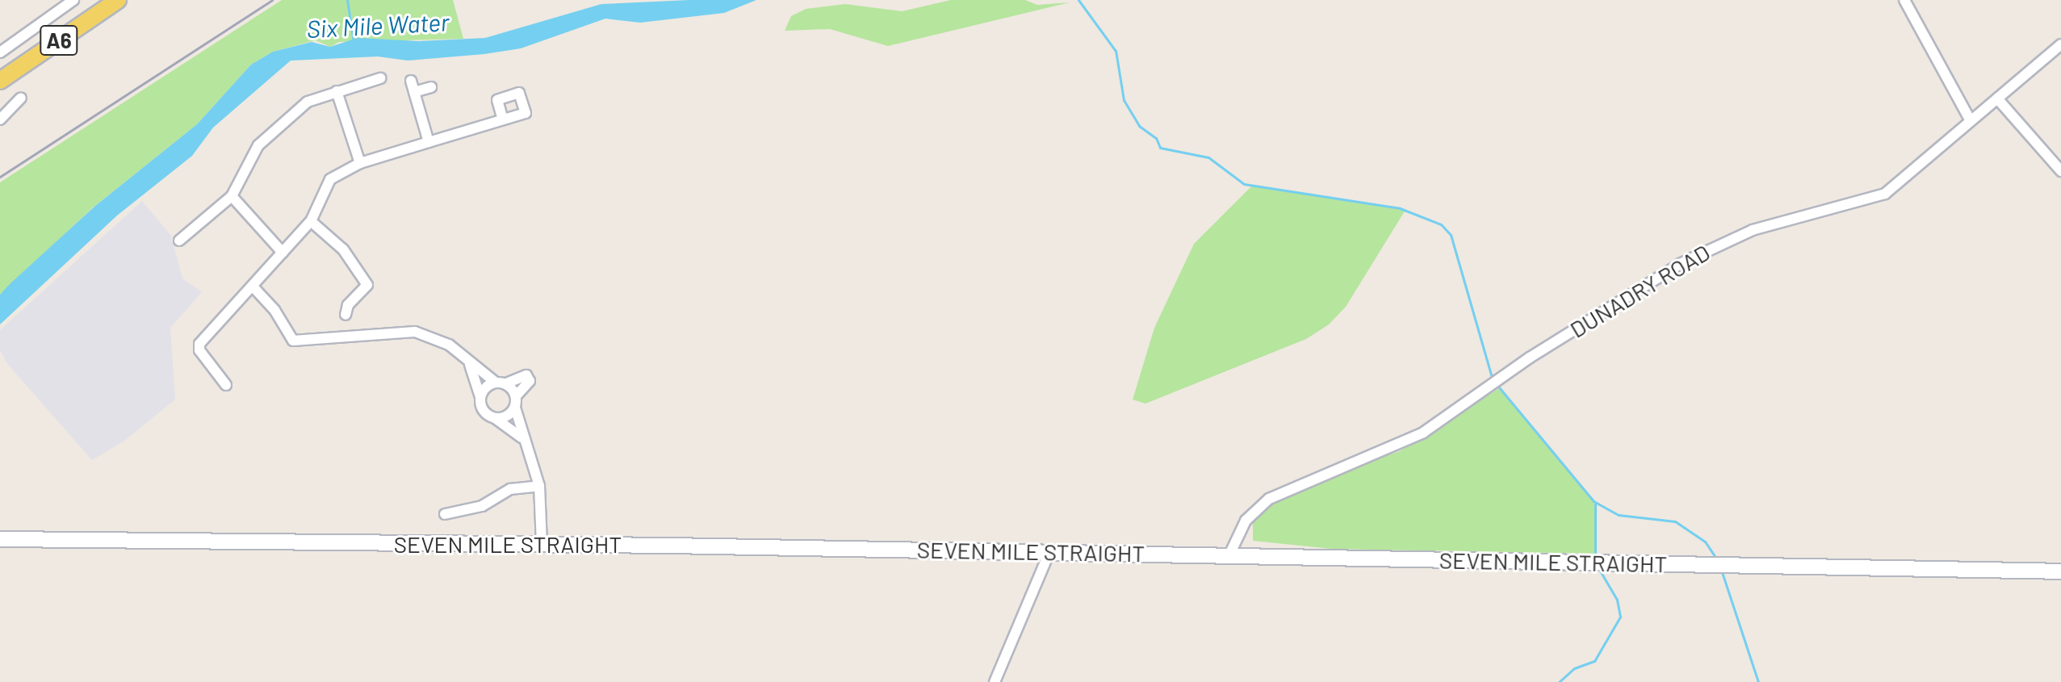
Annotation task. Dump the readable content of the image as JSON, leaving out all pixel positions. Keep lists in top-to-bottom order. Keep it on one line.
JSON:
{"streets":{"main road":["A6","SEVEN MILE STRAIGHT"],"street":["DUNADRY ROAD"]},"crossings":[["DUNADRY ROAD","SEVEN MILE STRAIGHT"]],"water":["Six Mile Water"]}
